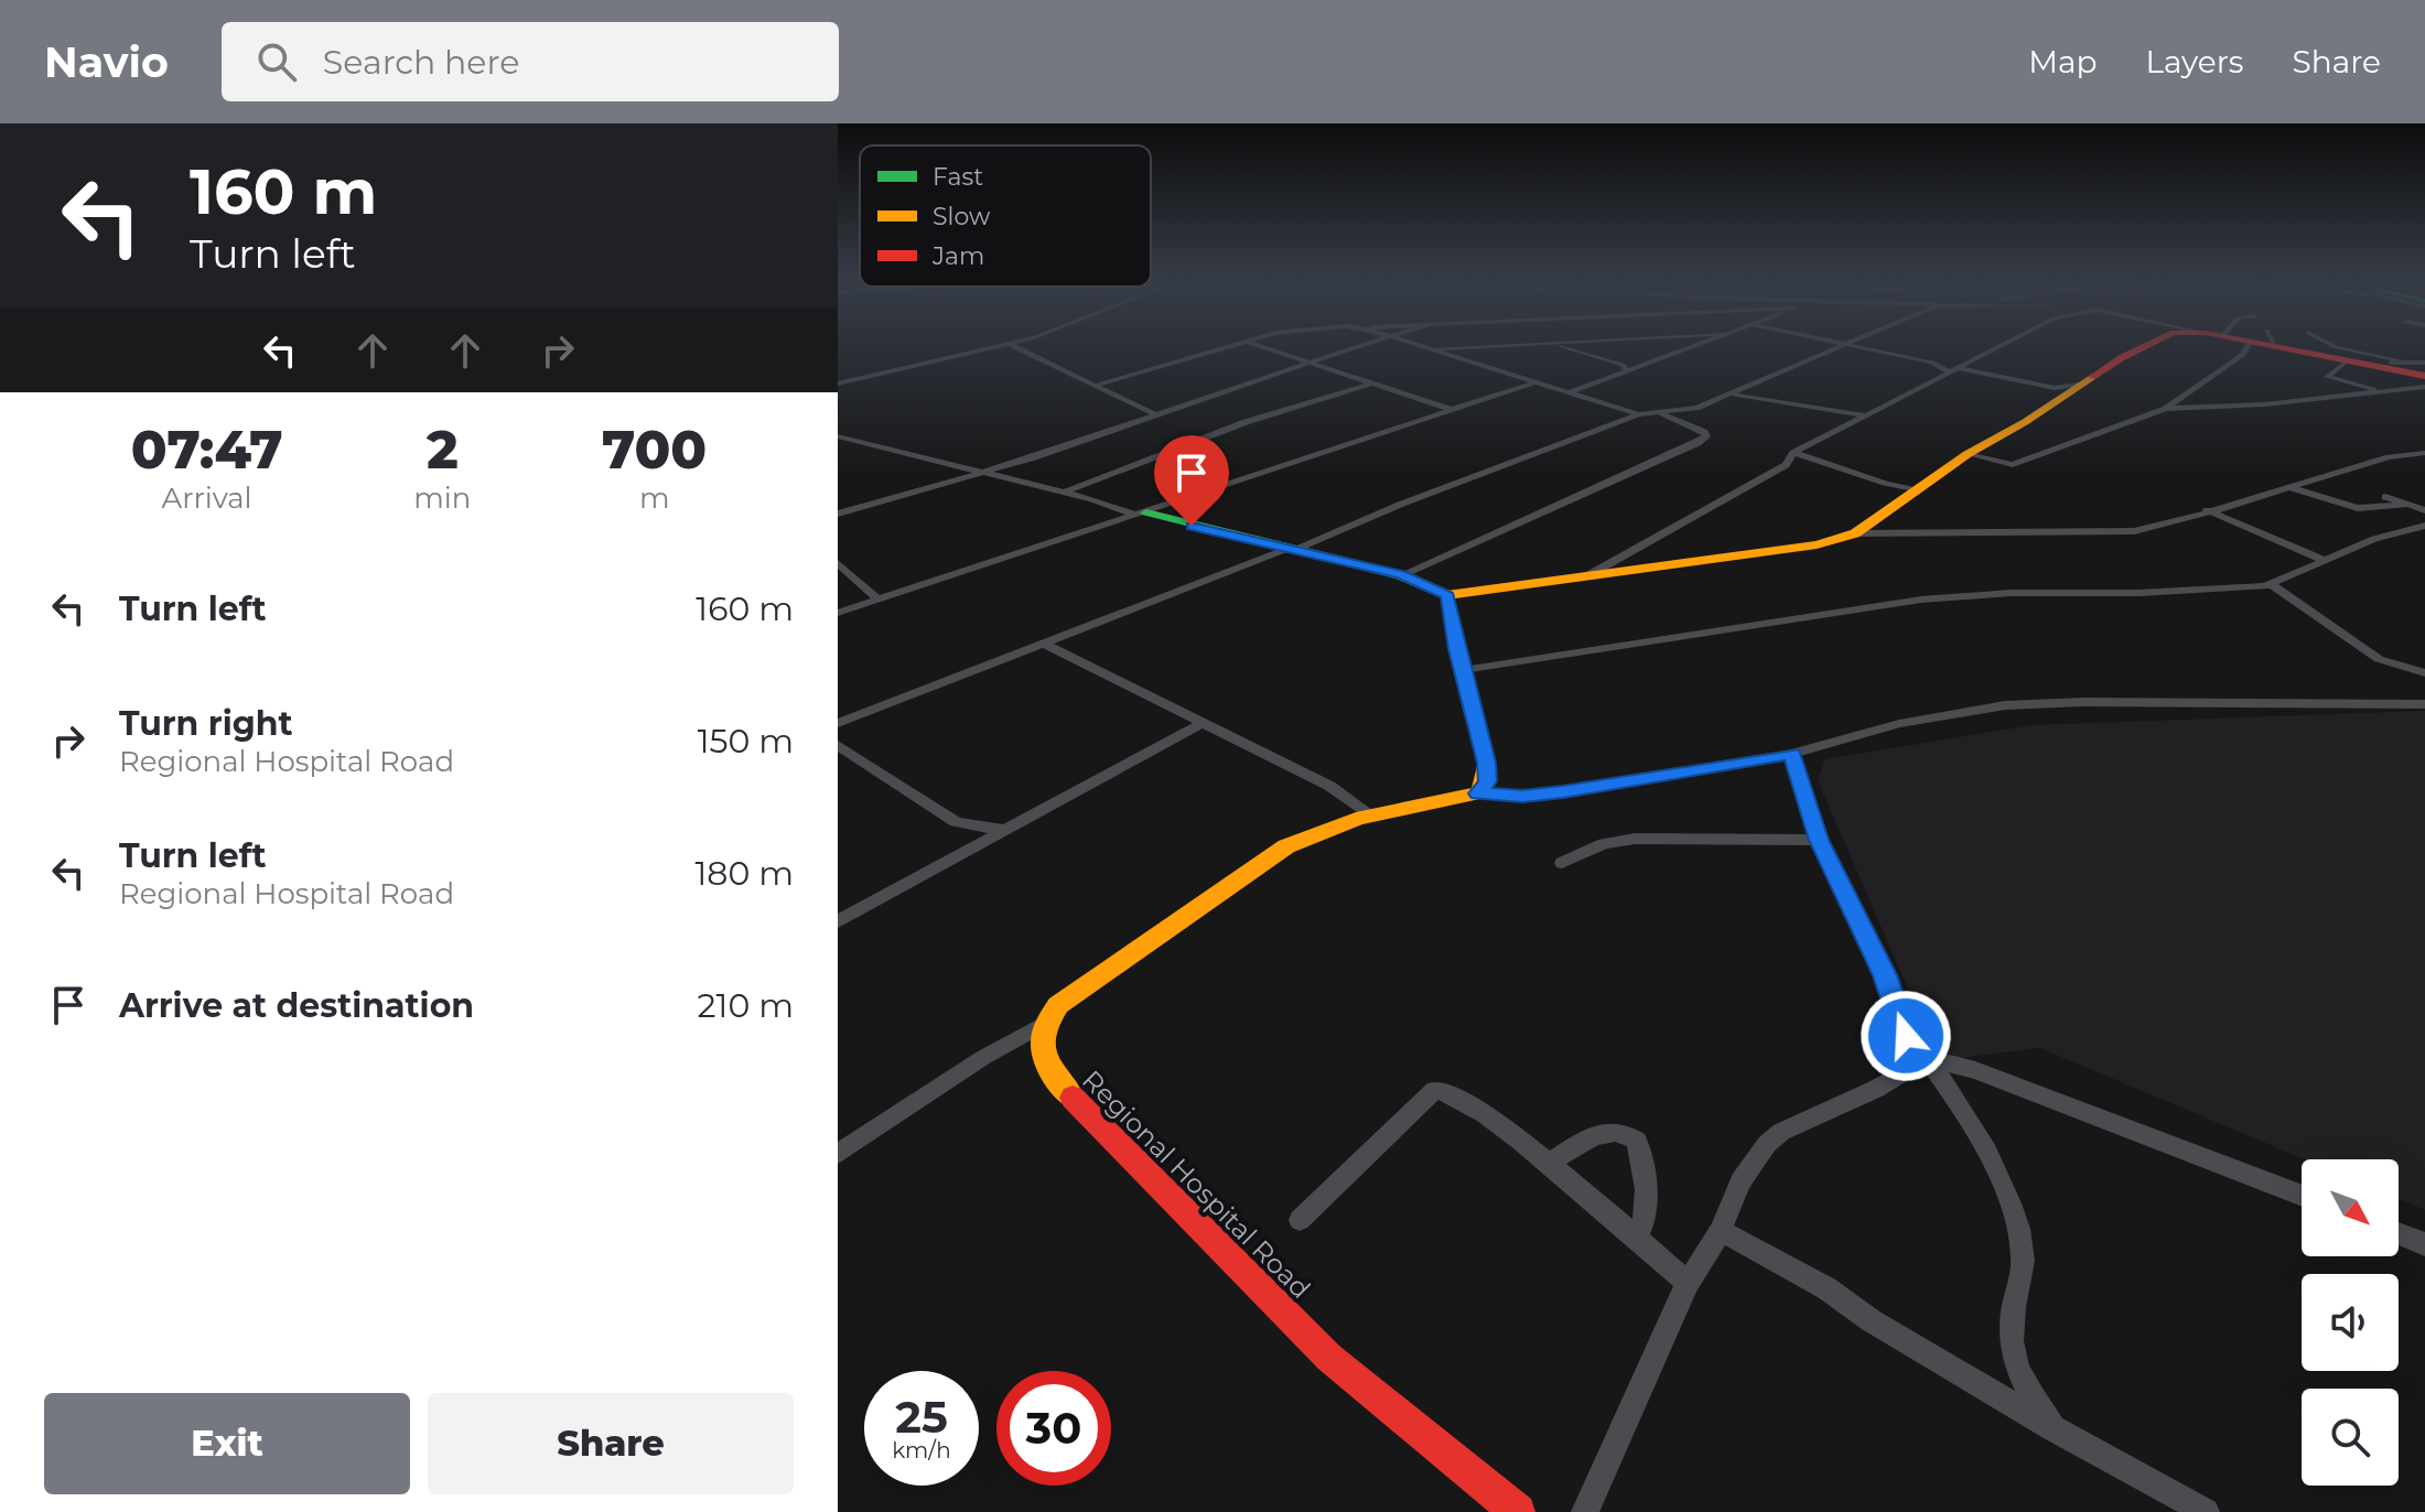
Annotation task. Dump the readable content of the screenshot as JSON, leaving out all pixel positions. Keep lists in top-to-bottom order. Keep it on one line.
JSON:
{"streets":{"main road":["Regional Hospital Road"]},"legend":["Fast","Slow","Jam"],"north":"bottom right","page":{"header":"Navio","search":"Search here","nav":["Map","Layers","Share"],"turn":["160 m","Turn left"],"eta":["07:47","Arrival","2","min","700","m"],"list":[{"name":"Turn left","value":"160 m"},{"name":"Turn right","note":"Regional Hospital Road","value":"150 m"},{"name":"Turn left","note":"Regional Hospital Road","value":"180 m"},{"name":"Arrive at destination","value":"210 m"}],"speed":"25 km/h","limit":"30","buttons":["Exit","Share"]}}
